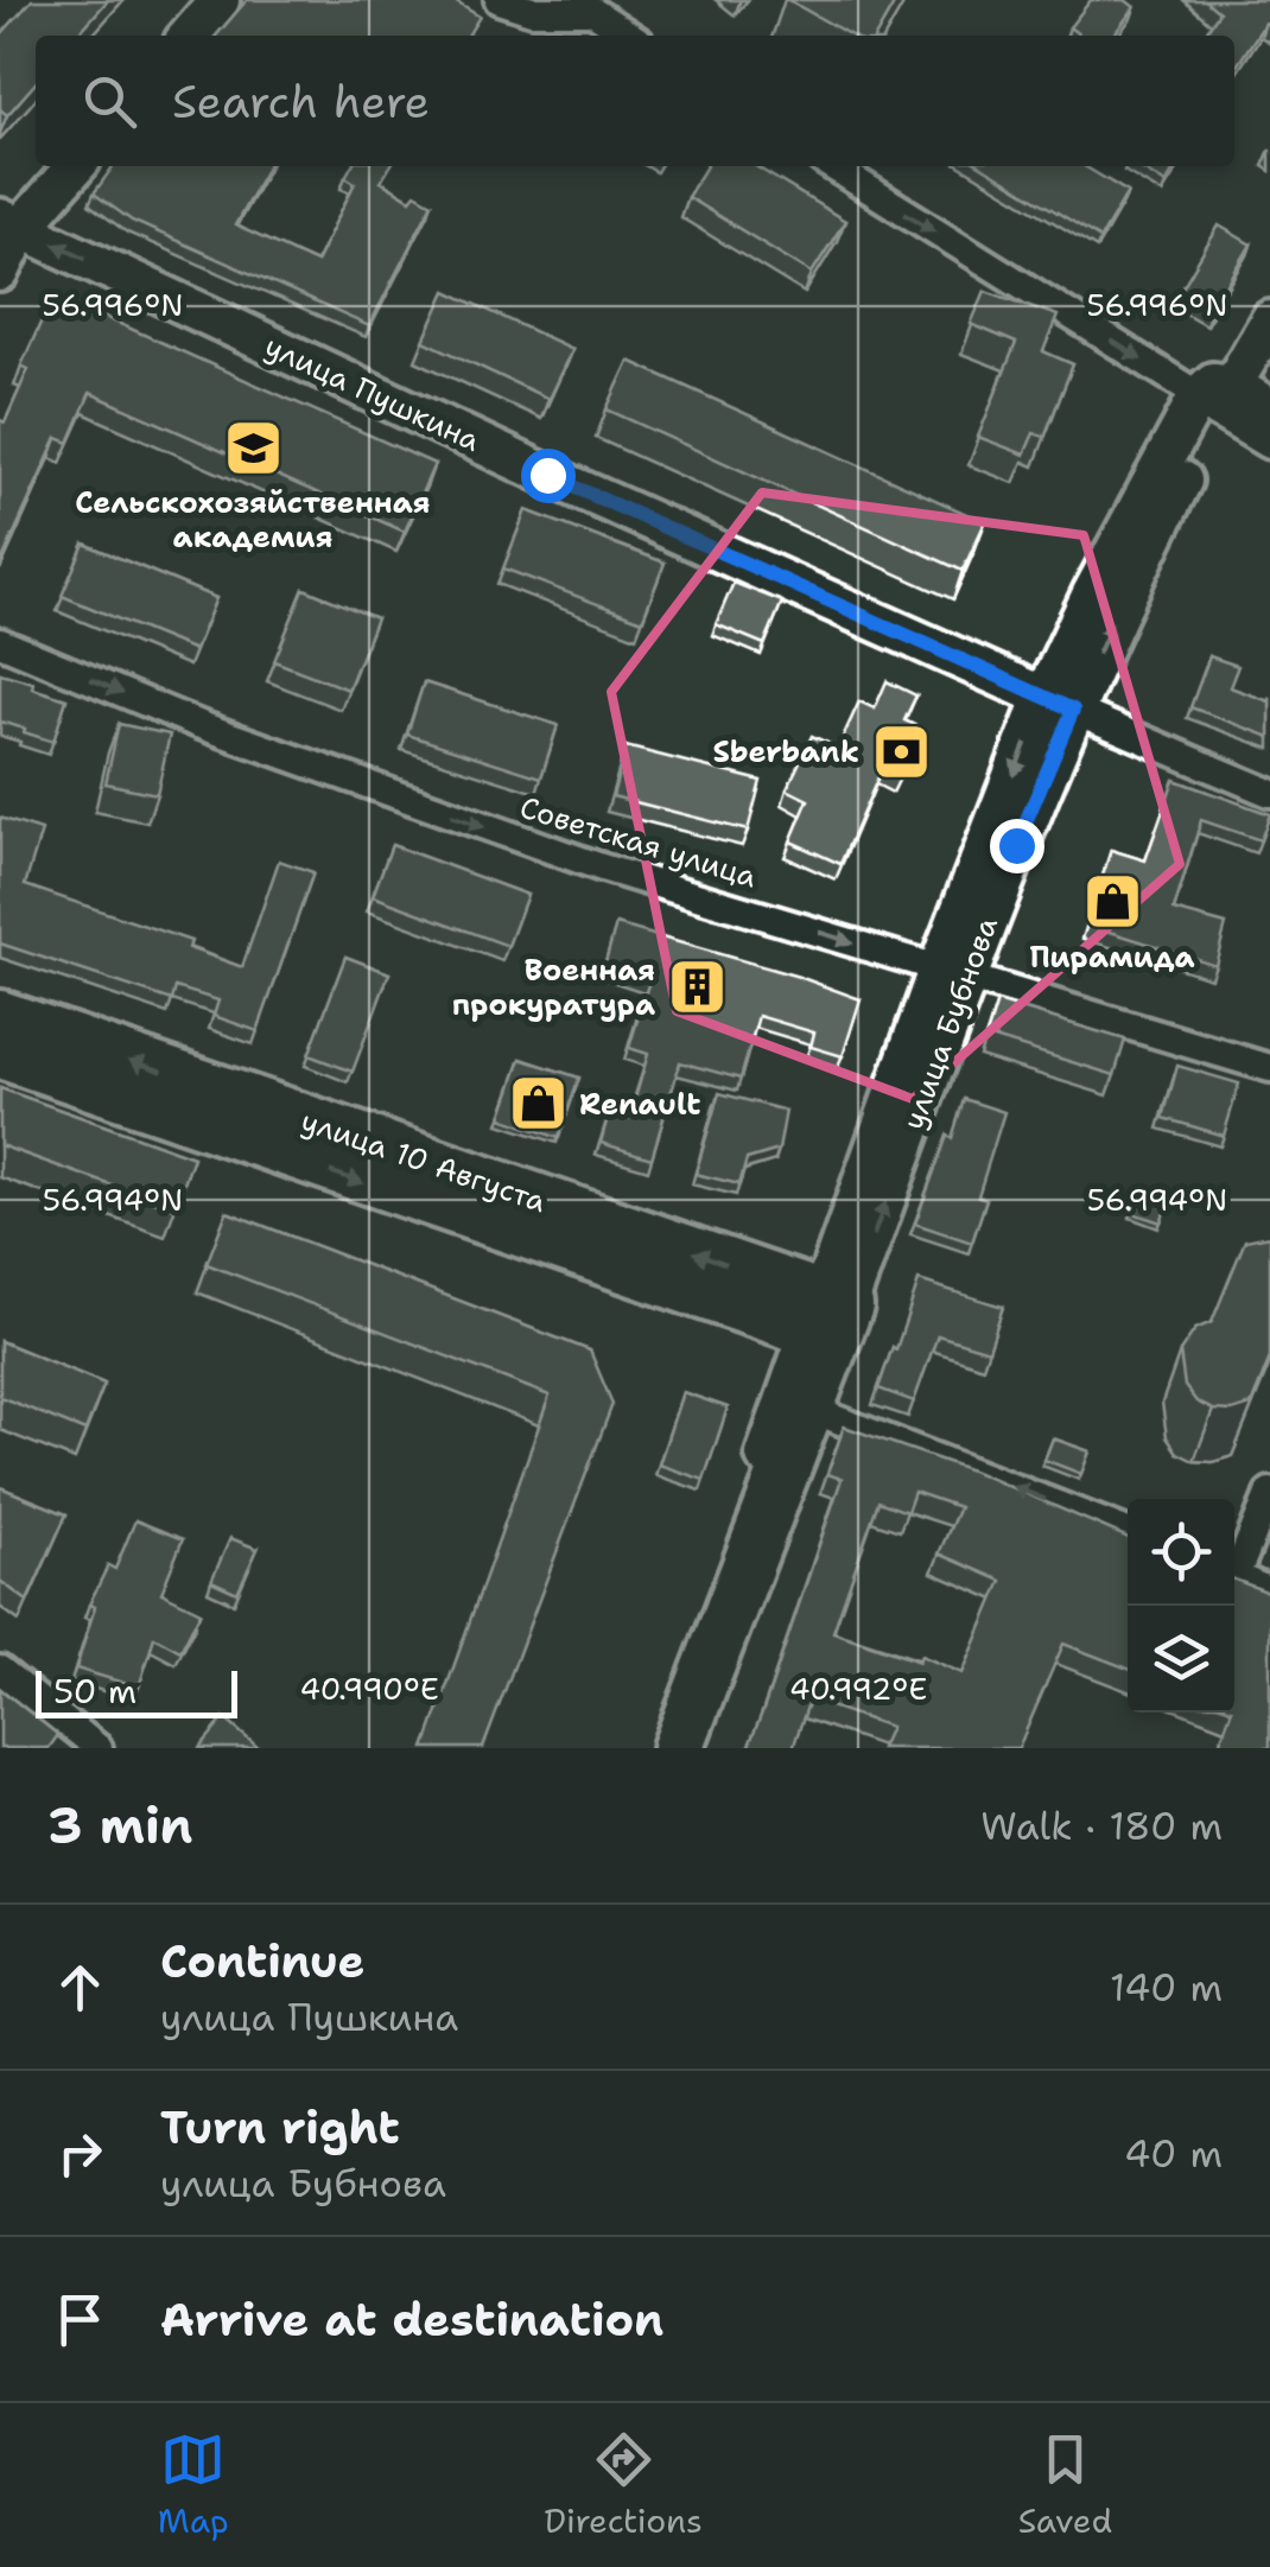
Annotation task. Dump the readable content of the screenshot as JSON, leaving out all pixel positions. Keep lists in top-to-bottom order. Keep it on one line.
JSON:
{"streets":{"highway":["улица Бубнова","улица 10 Августа"],"main road":["улица Пушкина"],"street":["Советская улица"]},"crossings":[["улица Пушкина","улица Бубнова"],["Советская улица","улица Бубнова"],["улица Бубнова","улица 10 Августа"]],"one_way":["улица Пушкина","Советская улица"],"places":{"school or university":["Сельскохозяйственная академия"],"bank":["Sberbank"],"shop":["Пирамида","Renault"],"building":["Военная прокуратура"]},"scale_bar":"50 m","page":{"search":"Search here","scale":"50 m","heading":["3 min","Walk · 180 m"],"list":[["Continue","улица Пушкина","140 m"],["Turn right","улица Бубнова","40 m"],"Arrive at destination"],"nav":["Map","Directions","Saved"]},"coordinates":["56.996°N","56.994°N","40.990°E","40.992°E"]}
